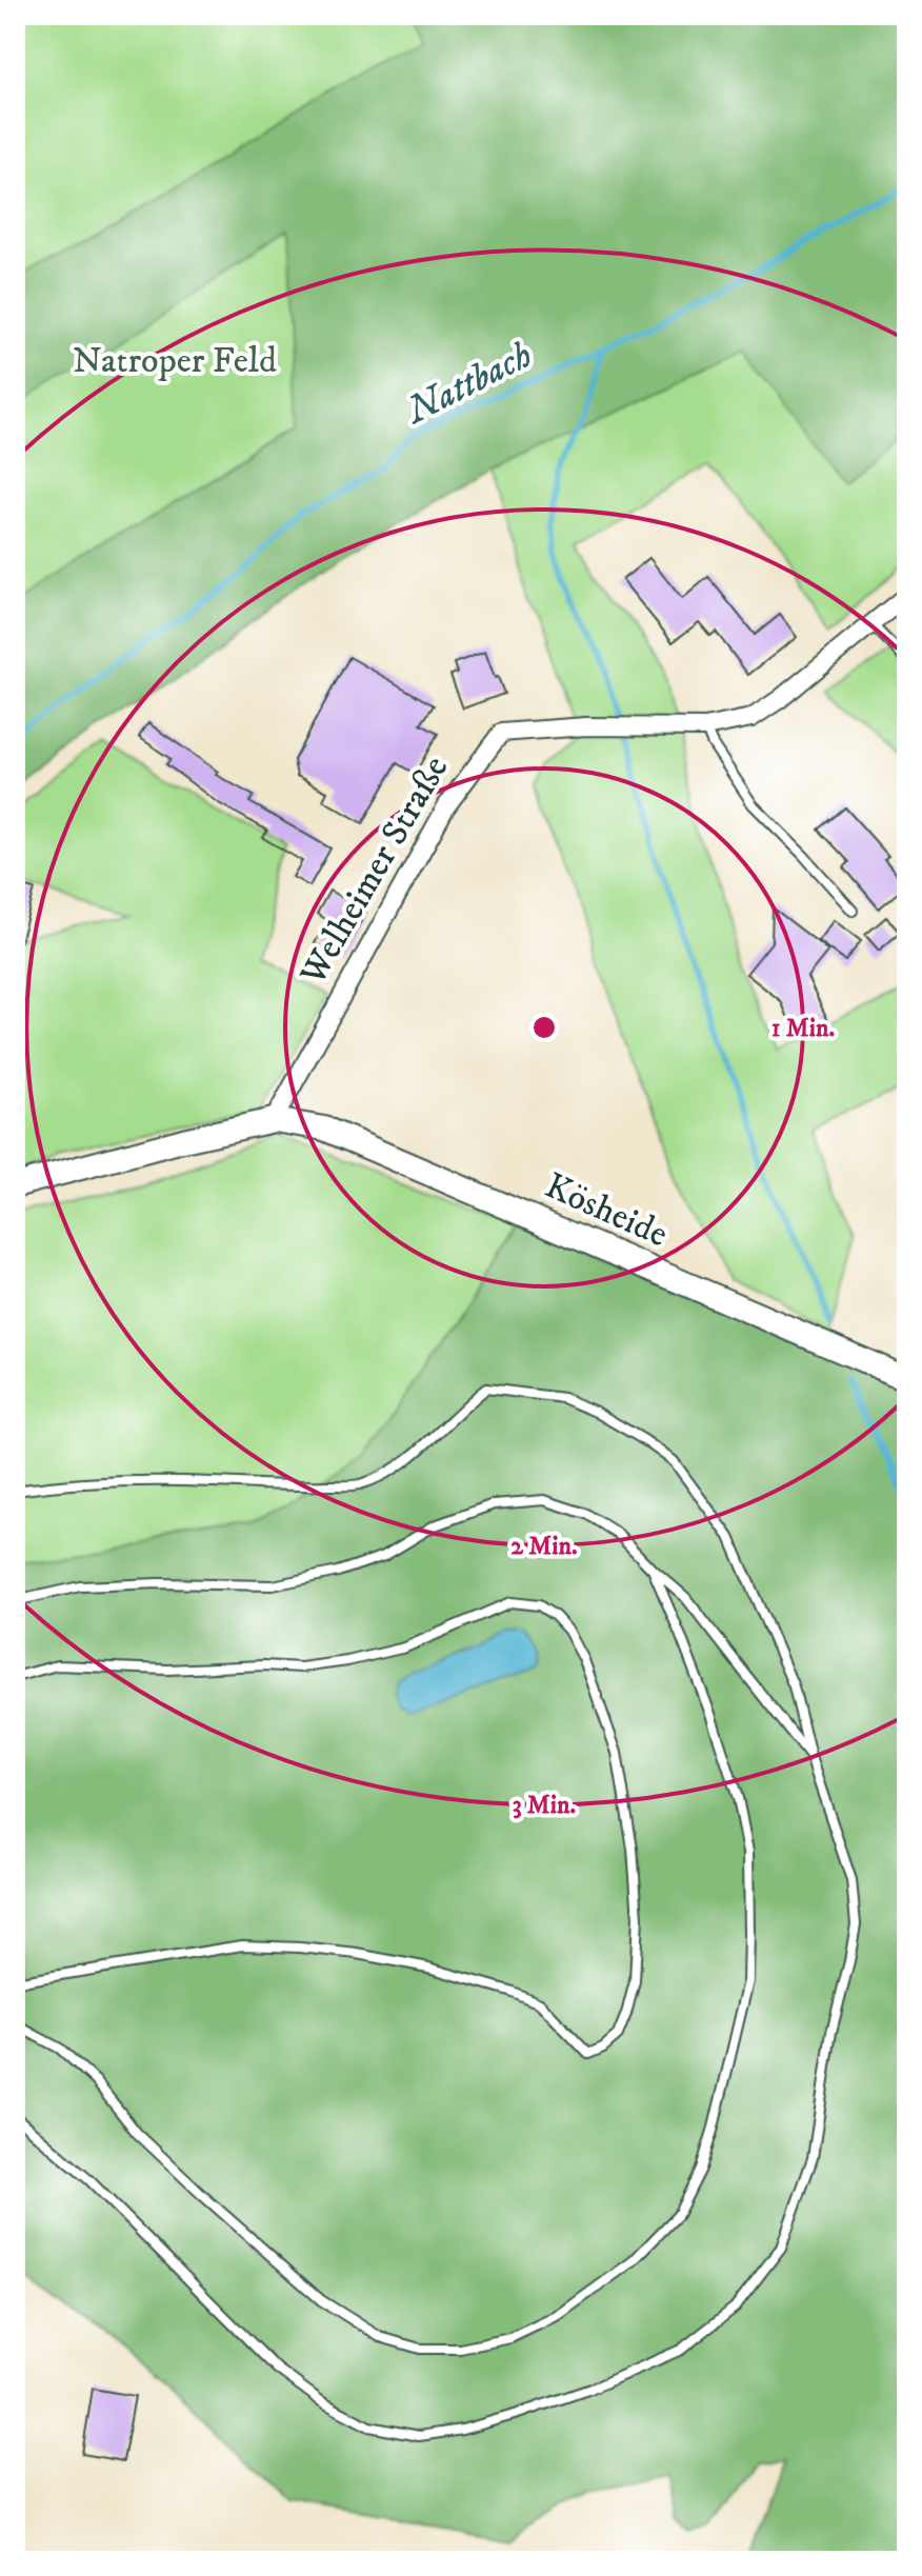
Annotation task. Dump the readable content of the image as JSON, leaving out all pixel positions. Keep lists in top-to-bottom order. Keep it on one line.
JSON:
{"streets":{"street":["Welheimer Straße","Kösheide"]},"crossings":[["Welheimer Straße","Kösheide"]],"water":["Nattbach"],"parks":["Natroper Feld"],"rings":["1 Min.","2 Min.","3 Min."]}
